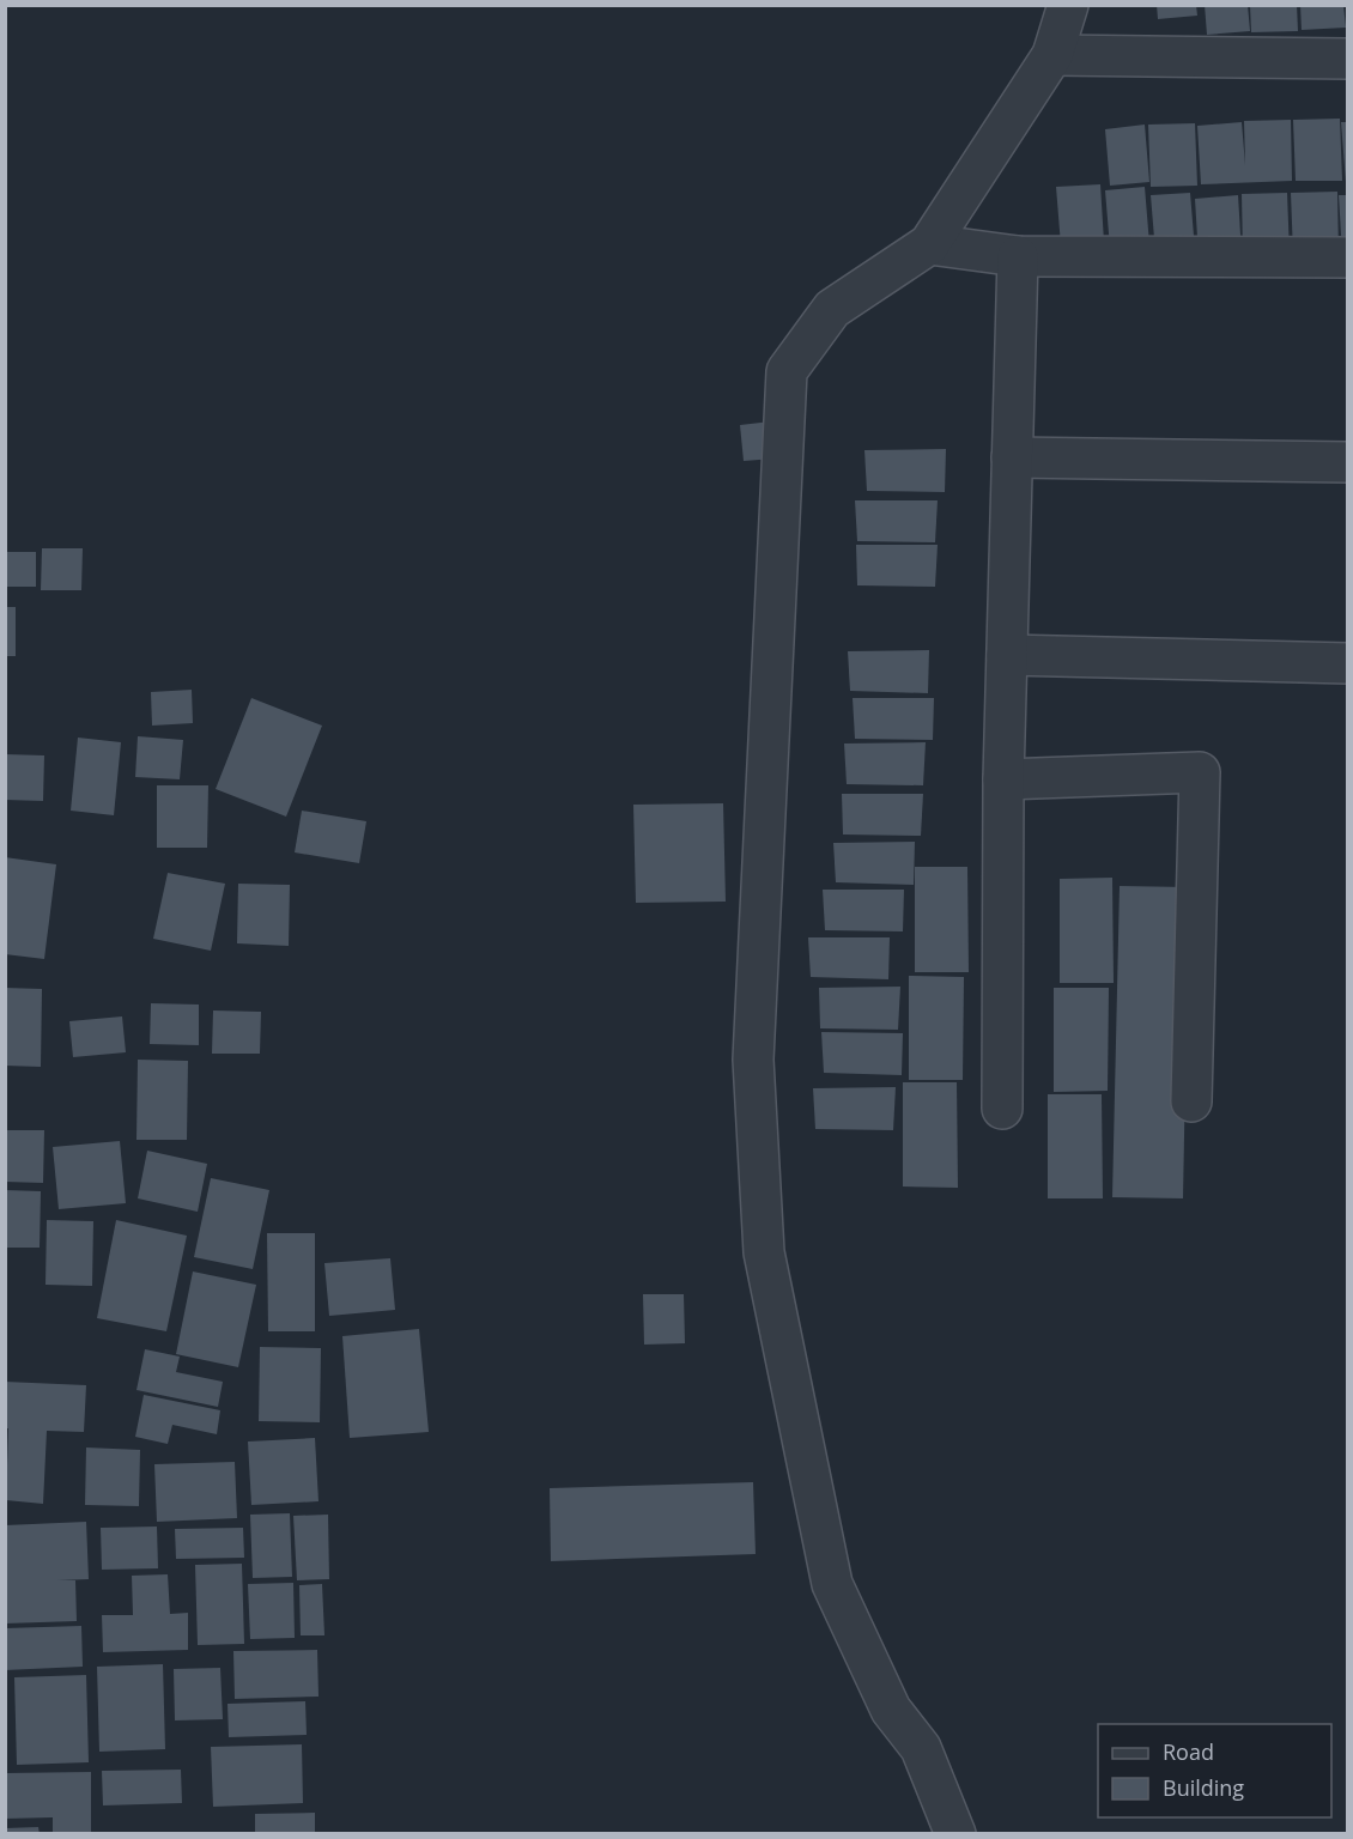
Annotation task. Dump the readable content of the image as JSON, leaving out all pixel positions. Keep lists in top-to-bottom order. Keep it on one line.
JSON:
{"legend":["Road","Building"]}
